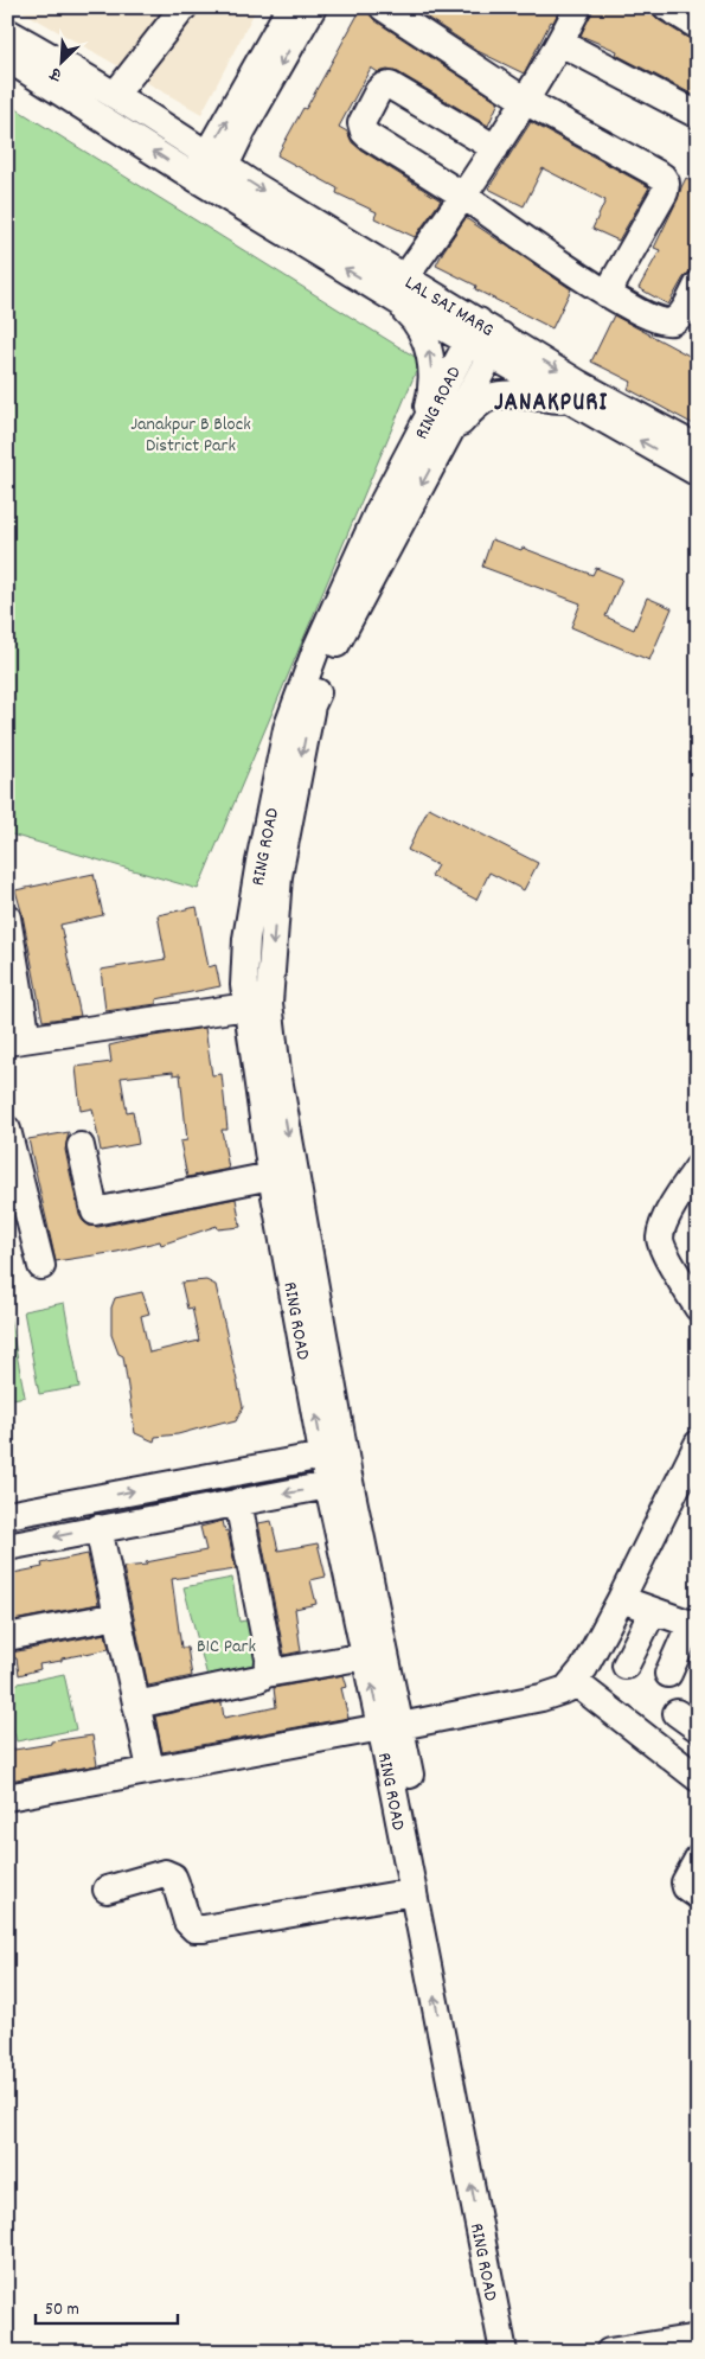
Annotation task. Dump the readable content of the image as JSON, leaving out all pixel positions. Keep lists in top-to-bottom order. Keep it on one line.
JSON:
{"streets":{"street":["LAL SAI MARG","RING ROAD"]},"crossings":[["LAL SAI MARG","RING ROAD"]],"districts":["JANAKPURI"],"parks":["Janakpur B Block District Park","B1C Park"],"scale_bar":"50 m","north":"bottom left"}
